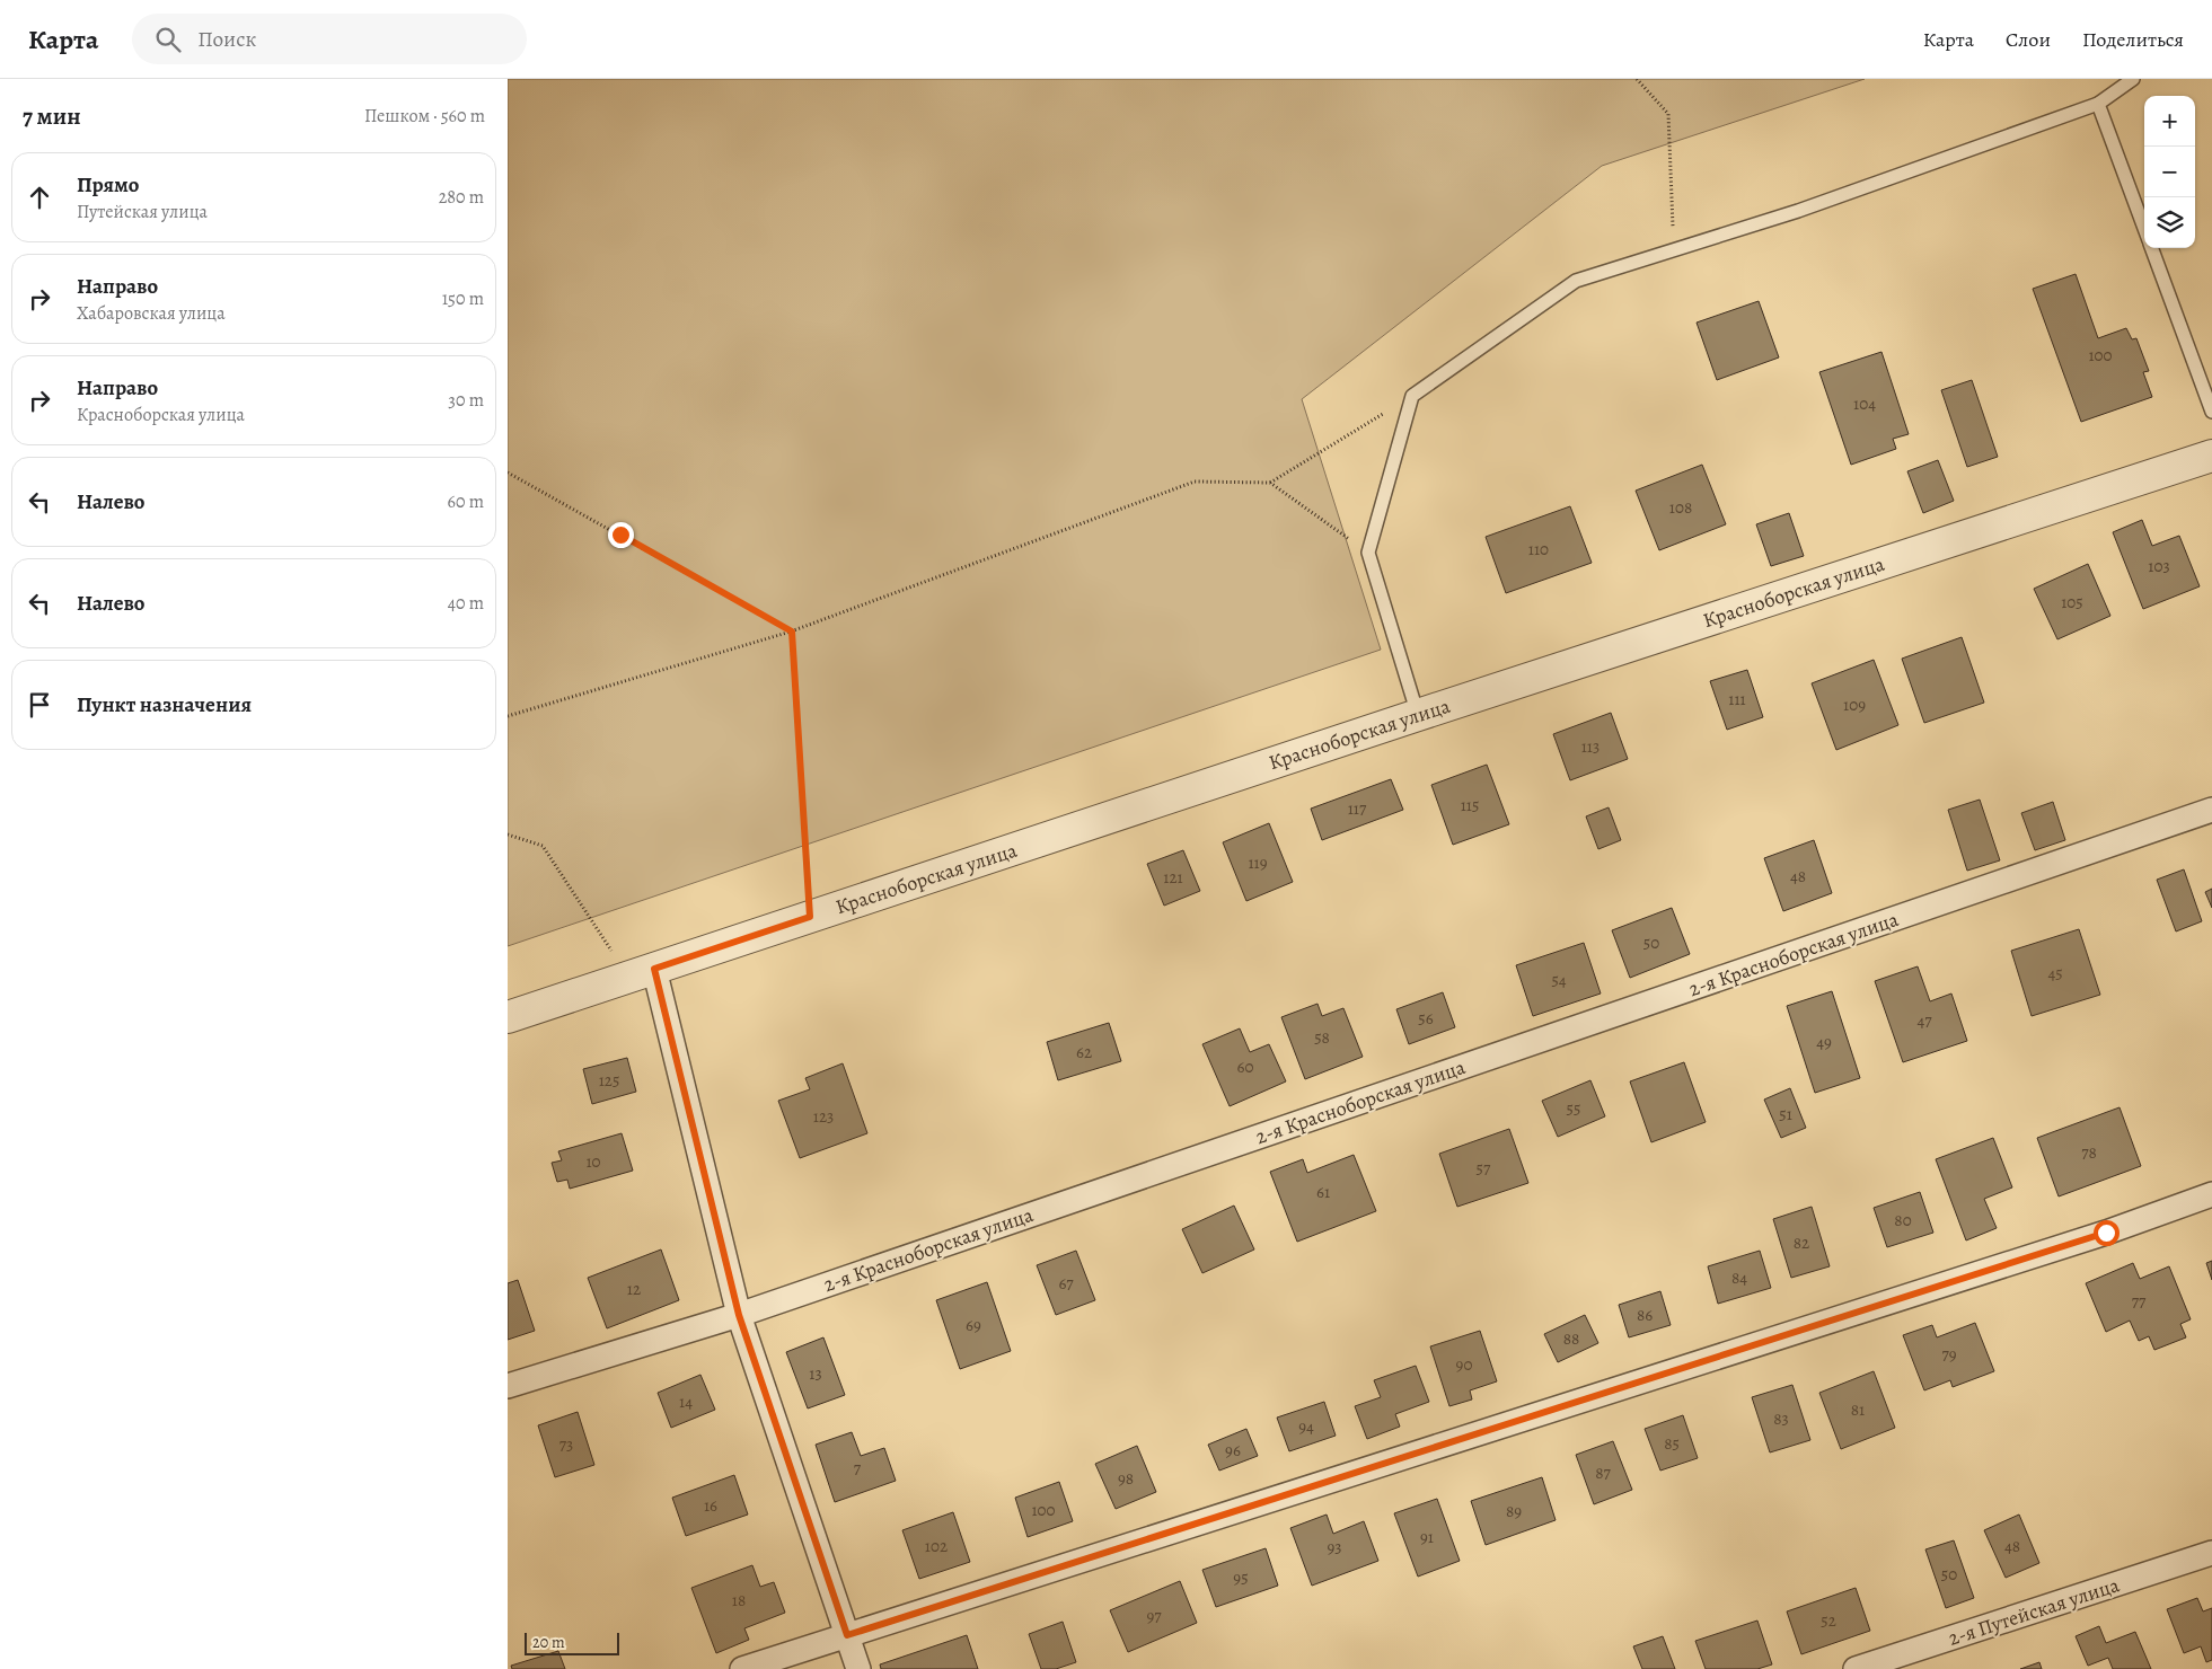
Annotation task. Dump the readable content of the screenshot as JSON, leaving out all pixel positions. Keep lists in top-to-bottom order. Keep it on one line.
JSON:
{"streets":{"street":["Красноборская улица","2-я Красноборская улица","2-я Путейская улица"]},"house_numbers":["100","104","108","110","103","105","111","109","113","115","117","119","48","121","50","45","54","56","47","58","49","62","60","125","55","51","123","78","10","57","61","80","82","84","67","12","77","86","69","88","79","90","13","14","81","83","94","85","73","96","7","87","98","16","100","89","91","102","48","93","50","95","18","97","52"],"scale_bar":"20 m","page":{"header":"Карта","search":"Поиск","nav":["Карта","Слои","Поделиться"],"heading":["7 мин","Пешком · 560 m"],"map_buttons":["+","−"],"list":[["Прямо","Путейская улица","280 m"],["Направо","Хабаровская улица","150 m"],["Направо","Красноборская улица","30 m"],["Налево","60 m"],["Налево","40 m"],"Пункт назначения"],"scale":"20 m"}}
